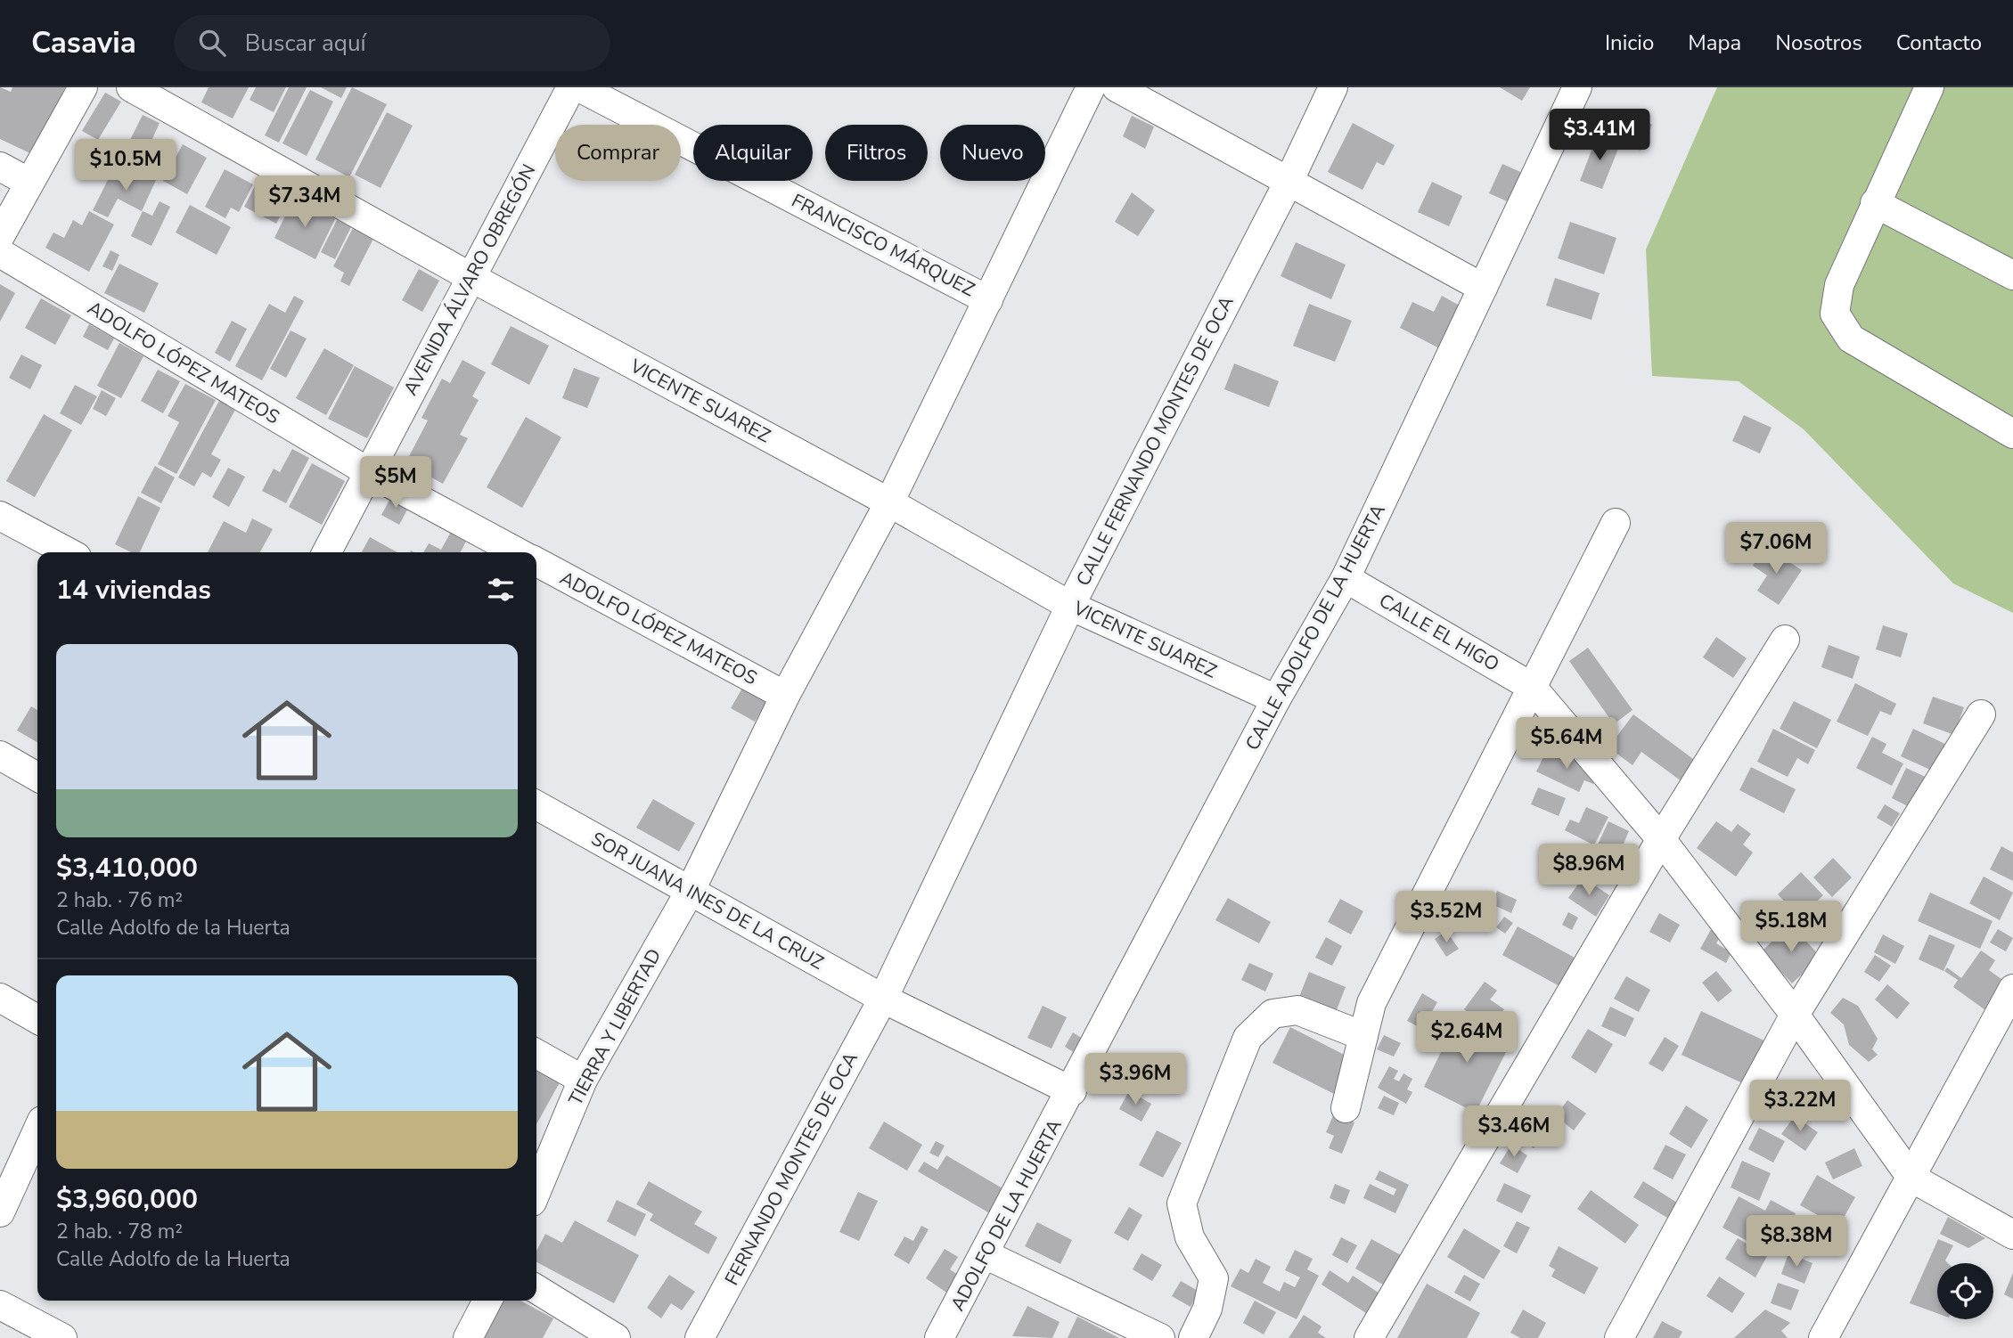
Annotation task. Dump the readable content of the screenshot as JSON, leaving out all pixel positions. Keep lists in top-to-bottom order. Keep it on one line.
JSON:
{"streets":{"street":["FRANCISCO MÁRQUEZ","AVENIDA ÁLVARO OBREGÓN","ADOLFO LÓPEZ MATEOS","VICENTE SUAREZ","CALLE FERNANDO MONTES DE OCA","CALLE ADOLFO DE LA HUERTA","CALLE EL HIGO","SOR JUANA INES DE LA CRUZ","TIERRA Y LIBERTAD","FERNANDO MONTES DE OCA","ADOLFO DE LA HUERTA"]},"crossings":[["AVENIDA ÁLVARO OBREGÓN","ADOLFO LÓPEZ MATEOS"],["AVENIDA ÁLVARO OBREGÓN","VICENTE SUAREZ"],["ADOLFO LÓPEZ MATEOS","TIERRA Y LIBERTAD"],["VICENTE SUAREZ","CALLE FERNANDO MONTES DE OCA"],["VICENTE SUAREZ","CALLE ADOLFO DE LA HUERTA"],["CALLE FERNANDO MONTES DE OCA","SOR JUANA INES DE LA CRUZ"],["CALLE FERNANDO MONTES DE OCA","FERNANDO MONTES DE OCA"],["CALLE ADOLFO DE LA HUERTA","CALLE EL HIGO"],["CALLE ADOLFO DE LA HUERTA","SOR JUANA INES DE LA CRUZ"],["CALLE ADOLFO DE LA HUERTA","ADOLFO DE LA HUERTA"],["SOR JUANA INES DE LA CRUZ","TIERRA Y LIBERTAD"],["SOR JUANA INES DE LA CRUZ","FERNANDO MONTES DE OCA"],["SOR JUANA INES DE LA CRUZ","ADOLFO DE LA HUERTA"]],"page":{"header":"Casavia","search":"Buscar aquí","nav":["Inicio","Mapa","Nosotros","Contacto"],"price":["$3.41M","$10.5M","$7.34M","$5M","$7.06M","$5.64M","$8.96M","$3.52M","$5.18M","$2.64M","$3.96M","$3.22M","$3.46M","$8.38M"],"chip":["Comprar","Alquilar","Filtros","Nuevo"],"heading":"14 viviendas","list":[{"name":"$3,410,000","note":"2 hab. · 76 m² · Calle Adolfo de la Huerta"},{"name":"$3,960,000","note":"2 hab. · 78 m² · Calle Adolfo de la Huerta"}]}}
